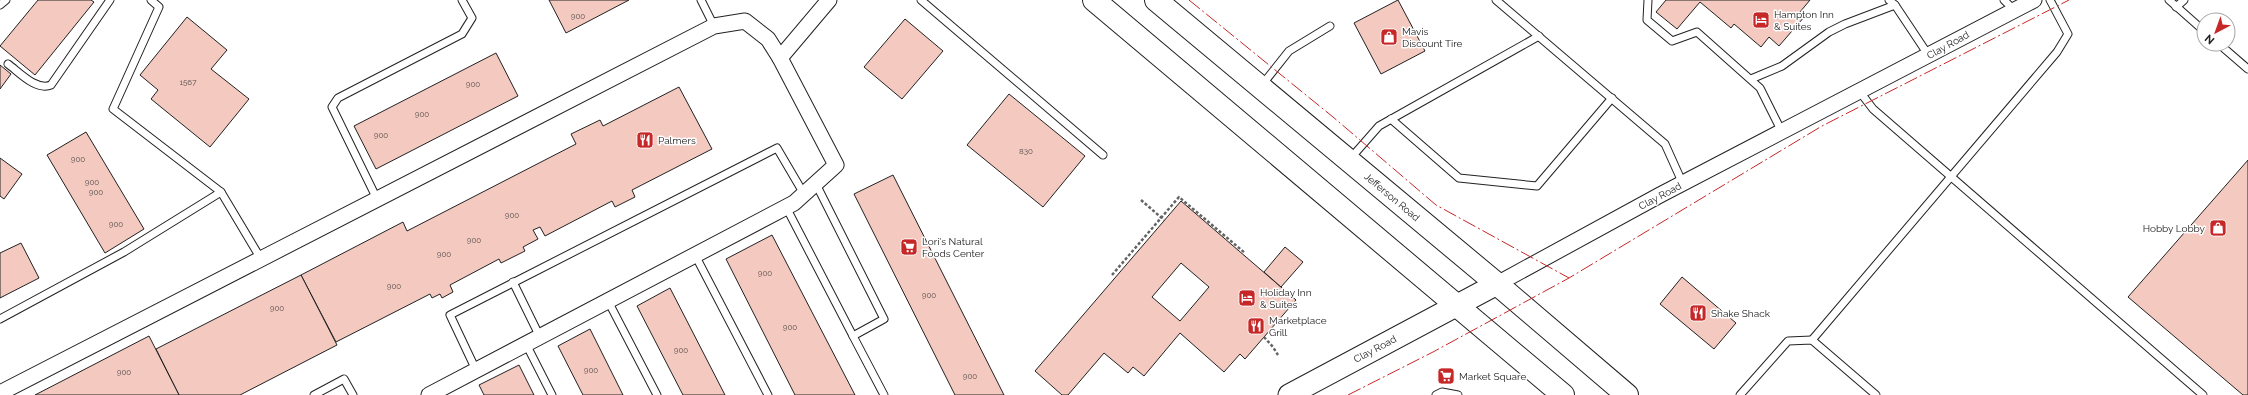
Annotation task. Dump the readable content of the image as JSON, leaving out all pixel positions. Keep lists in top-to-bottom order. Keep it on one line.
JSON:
{"streets":{"main road":["Jefferson Road"],"street":["Clay Road"]},"crossings":[["Clay Road","Jefferson Road"]],"places":{"hotel":["Hampton Inn & Suites","Holiday Inn & Suites"],"shop":["Mavis Discount Tire","Hobby Lobby"],"restaurant":["Palmers","Shake Shack","Marketplace Grill"],"supermarket":["Lori's Natural Foods Center","Market Square"]},"house_numbers":["900","1567","900","900","900","830","900","900","900","900","900","900","900","900","900","900","900","900","900","900","900","900"],"north":"bottom left"}
